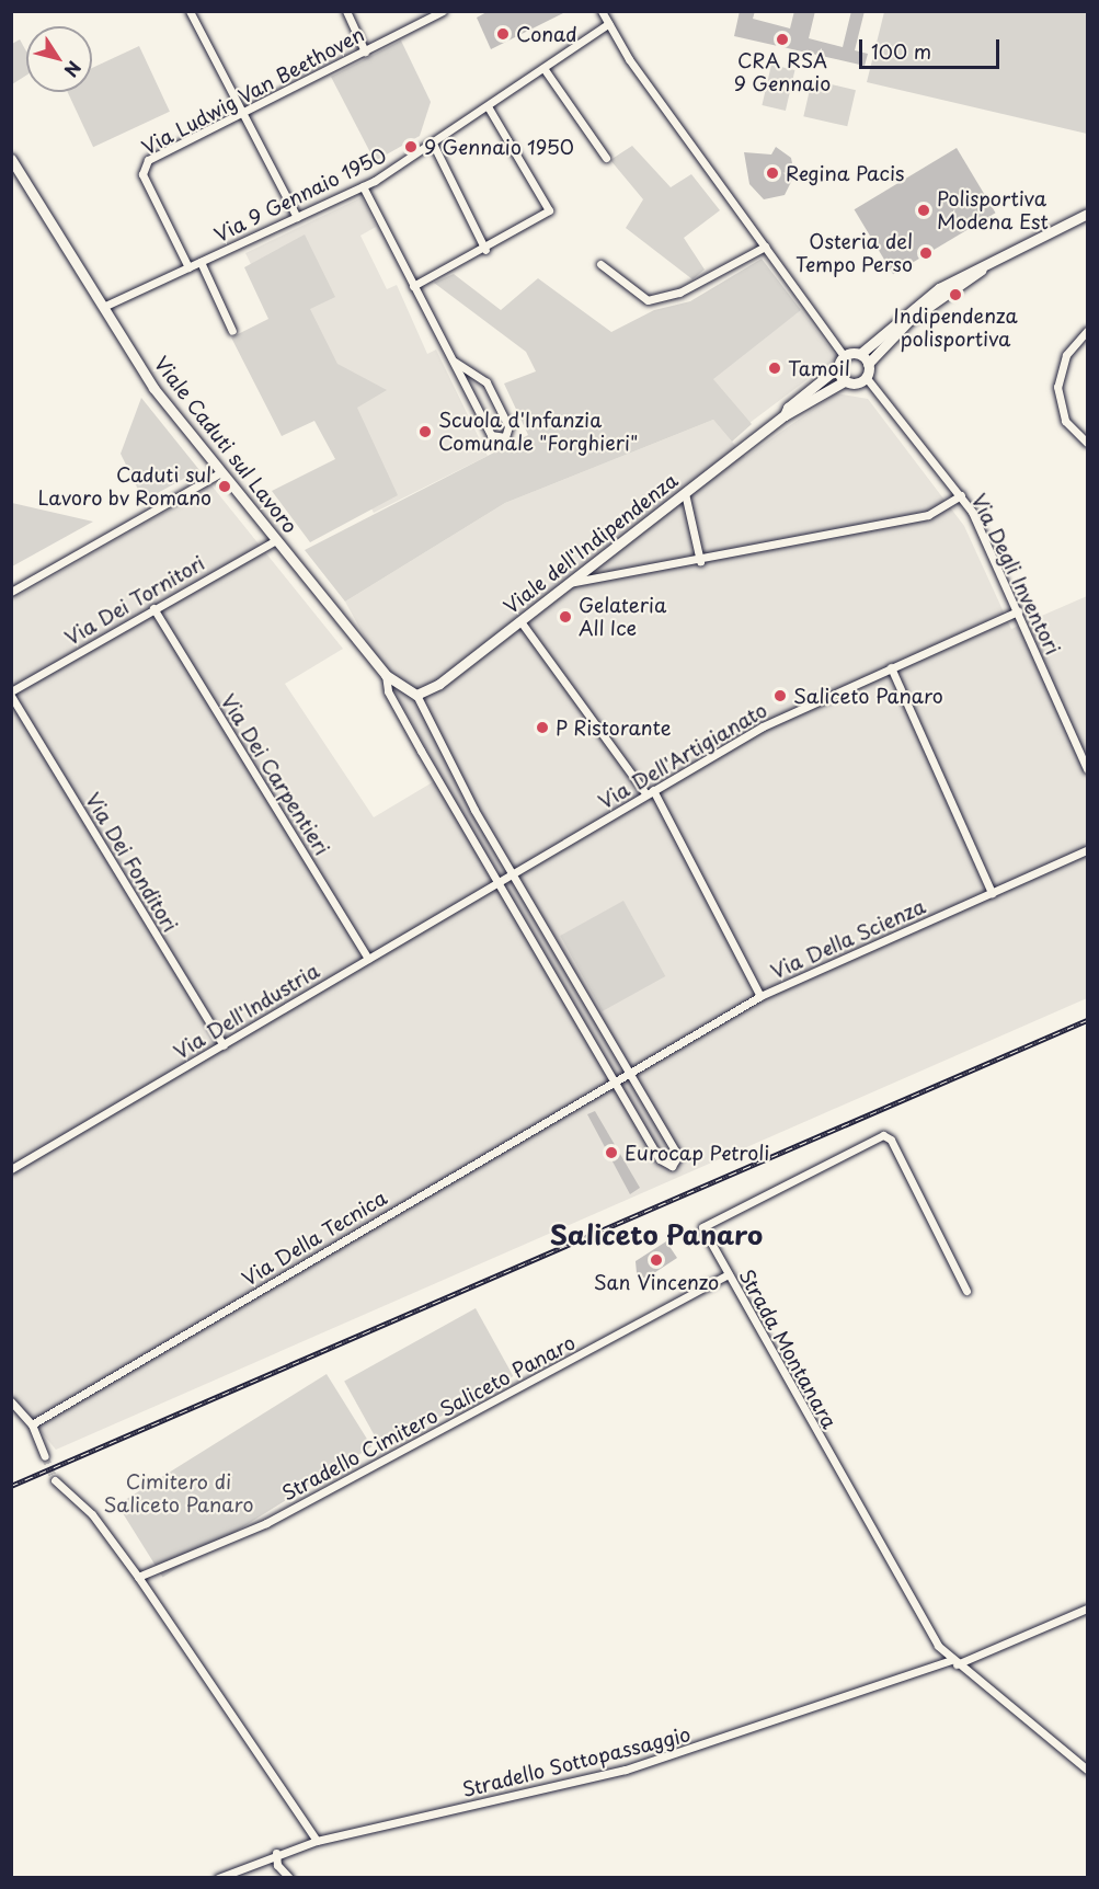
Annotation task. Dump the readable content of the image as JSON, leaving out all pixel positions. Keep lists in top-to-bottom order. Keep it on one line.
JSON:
{"streets":{"street":["Via Ludwig Van Beethoven","Via 9 Gennaio 1950","Viale Caduti sul Lavoro","Viale dell'Indipendenza","Via Degli Inventori","Via Dei Tornitori","Via Dell'Artigianato","Via Dei Carpentieri","Via Dei Fonditori","Via Della Scienza","Via Dell'Industria","Via Della Tecnica","Strada Montanara","Stradello Cimitero Saliceto Panaro","Stradello Sottopassaggio"]},"crossings":[["Via Ludwig Van Beethoven","Via 9 Gennaio 1950"],["Via 9 Gennaio 1950","Viale Caduti sul Lavoro"],["Viale Caduti sul Lavoro","Viale dell'Indipendenza"],["Viale Caduti sul Lavoro","Via Dei Tornitori"],["Viale Caduti sul Lavoro","Via Dell'Artigianato"],["Viale Caduti sul Lavoro","Via Della Scienza"],["Viale Caduti sul Lavoro","Via Dell'Industria"],["Viale Caduti sul Lavoro","Via Della Tecnica"],["Viale dell'Indipendenza","Via Degli Inventori"],["Via Degli Inventori","Via Dell'Artigianato"],["Via Dei Tornitori","Via Dei Carpentieri"],["Via Dei Tornitori","Via Dei Fonditori"],["Via Dei Carpentieri","Via Dell'Industria"],["Via Dei Fonditori","Via Dell'Industria"],["Strada Montanara","Stradello Cimitero Saliceto Panaro"],["Strada Montanara","Stradello Sottopassaggio"]],"districts":["Saliceto Panaro"],"parks":["Cimitero di Saliceto Panaro"],"places":["Conad","CRA RSA 9 Gennaio","9 Gennaio 1950","Regina Pacis","Polisportiva Modena Est","Osteria del Tempo Perso","Indipendenza polisportiva","Tamoil","Scuola d'Infanzia Comunale \"Forghieri\"","Caduti sul Lavoro bv Romano","Gelateria All Ice","Saliceto Panaro","P Ristorante","Eurocap Petroli","San Vincenzo"],"scale_bar":"100 m","north":"bottom right"}
